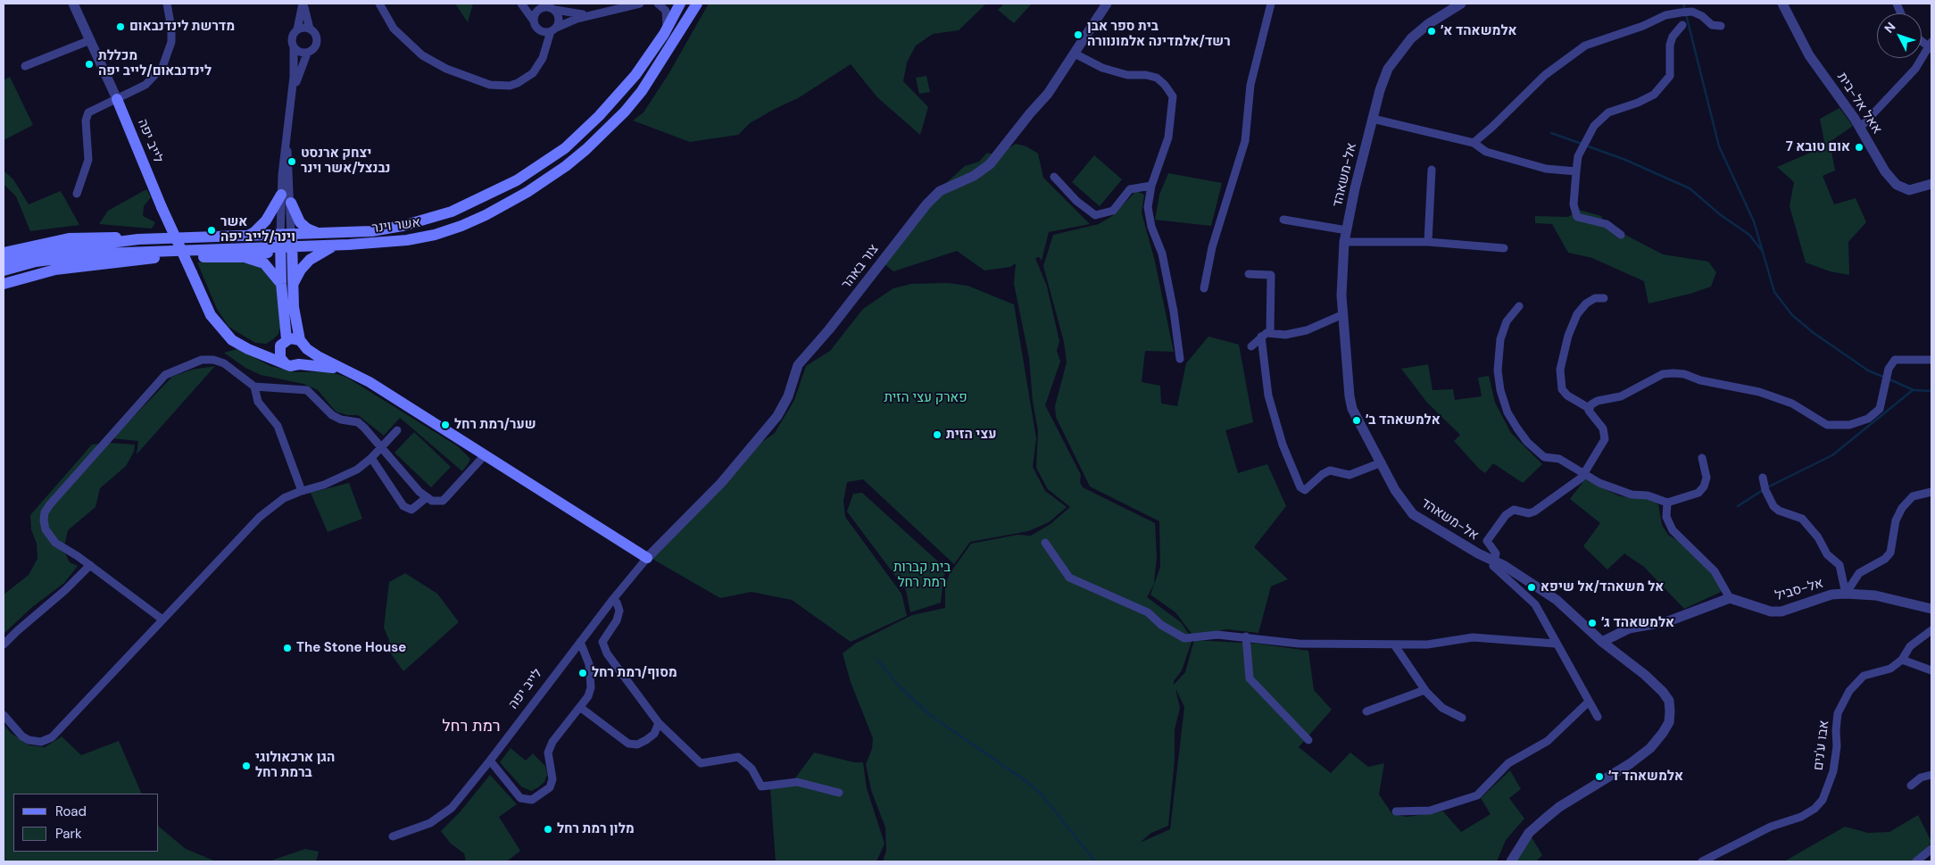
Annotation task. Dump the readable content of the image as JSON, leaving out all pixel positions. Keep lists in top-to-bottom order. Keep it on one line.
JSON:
{"streets":{"main road":["לייב יפה","אשר וינר"],"street":["אאל אל-בית","אל-משאהד","צור באהר","אל-סביל","אבו ע'נים"]},"crossings":[["לייב יפה","צור באהר"]],"districts":["רמת רחל"],"parks":["פארק עצי הזית","בית קברות רמת רחל"],"places":["מדרשת לינדנבאום","אלמשאהד א׳","בית ספר אבן רשד/אלמדינה אלמונוורה","מכללת לינדנבאום/לייב יפה","אום טובא 7","יצחק ארנסט נבנצל/אשר וינר","אשר וינר/לייב יפה","אלמשאהד ב׳","שער/רמת רחל","עצי הזית","אל משאהד/אל שיפא","אלמשאהד ג׳","The Stone House","מסוף/רמת רחל","הגן ארכאולוגי ברמת רחל","אלמשאהד ד׳","מלון רמת רחל"],"legend":["Road","Park"],"north":"top left"}
